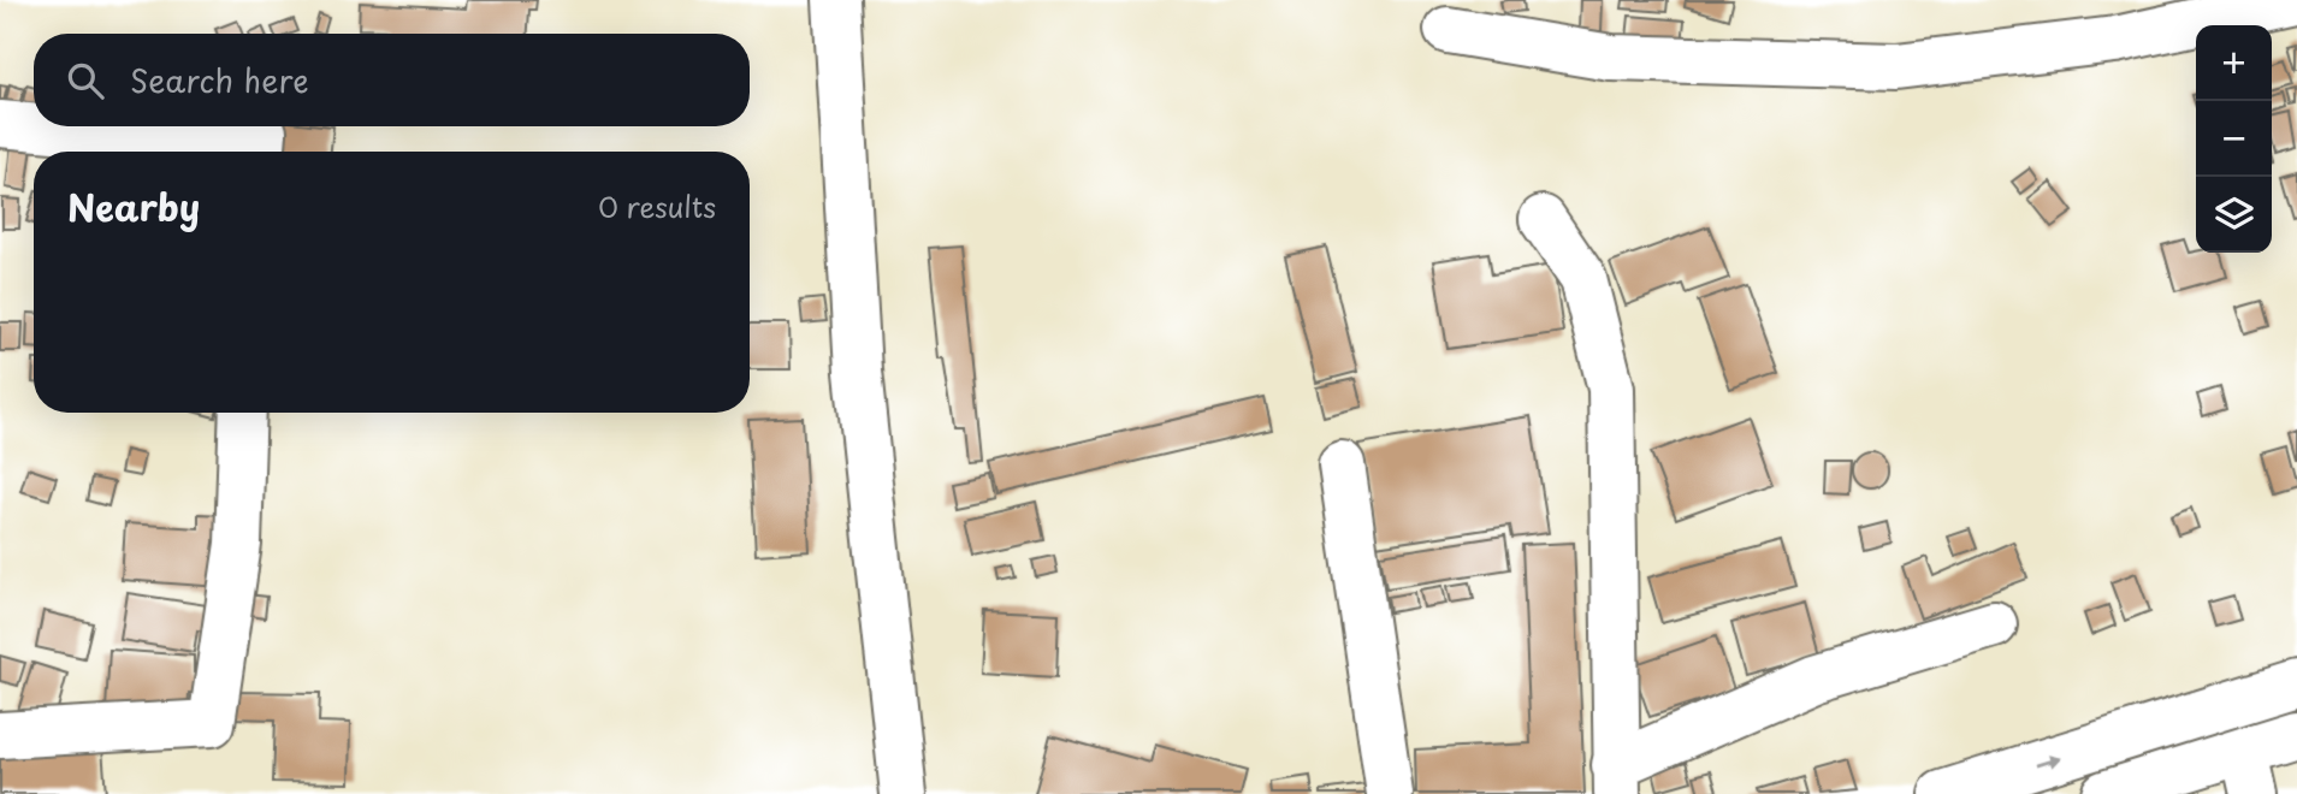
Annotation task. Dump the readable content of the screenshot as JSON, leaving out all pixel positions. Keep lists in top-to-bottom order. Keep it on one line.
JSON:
{"page":{"map_buttons":["+","−"],"search":"Search here","heading":["Nearby","0 results"]}}
